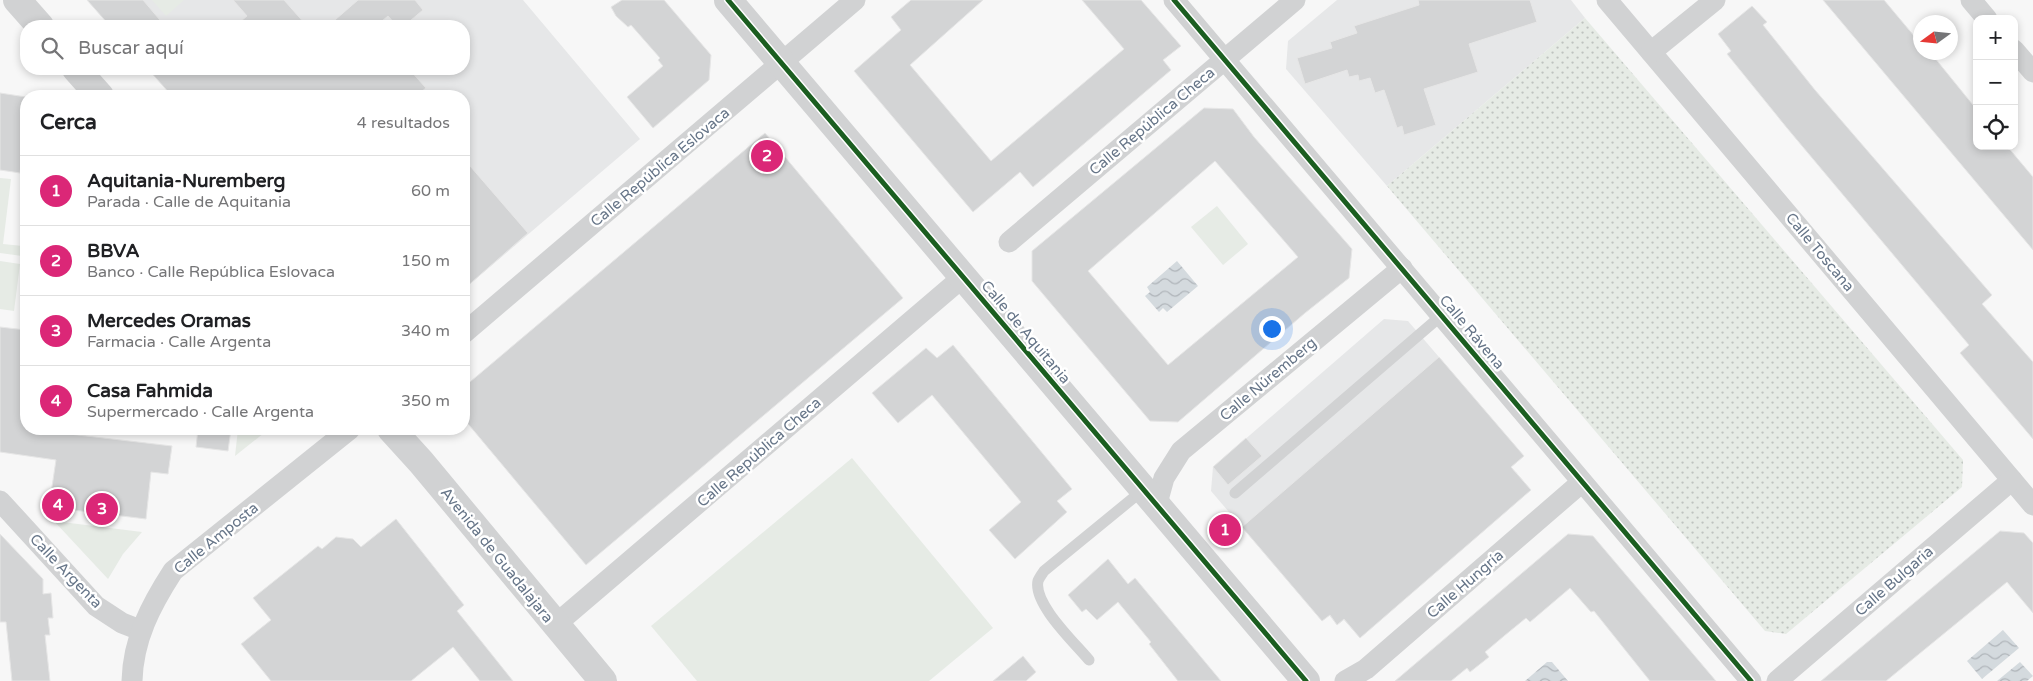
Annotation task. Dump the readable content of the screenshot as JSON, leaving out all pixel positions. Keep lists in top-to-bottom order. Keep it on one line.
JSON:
{"streets":{"street":["Calle República Checa","Calle República Eslovaca","Calle Toscana","Calle de Aquitania","Calle Rávena","Calle Núremberg","Calle Amposta","Avenida de Guadalajara","Calle Argenta","Calle Bulgaria","Calle Hungría"]},"crossings":[["Calle República Checa","Calle de Aquitania"],["Calle República Checa","Calle Rávena"],["Calle República Checa","Avenida de Guadalajara"],["Calle República Eslovaca","Calle de Aquitania"],["Calle Toscana","Calle Bulgaria"],["Calle de Aquitania","Calle Núremberg"],["Calle Rávena","Calle Núremberg"],["Calle Rávena","Calle Hungría"],["Calle Amposta","Calle Argenta"]],"north":"left","page":{"map_buttons":["+","−"],"search":"Buscar aquí","heading":["Cerca","4 resultados"],"pins":["2","4","3","1"],"list":[{"mark":"1","name":"Aquitania-Nuremberg","note":"Parada · Calle de Aquitania","value":"60 m"},{"mark":"2","name":"BBVA","note":"Banco · Calle República Eslovaca","value":"150 m"},{"mark":"3","name":"Mercedes Oramas","note":"Farmacia · Calle Argenta","value":"340 m"},{"mark":"4","name":"Casa Fahmida","note":"Supermercado · Calle Argenta","value":"350 m"}]}}
